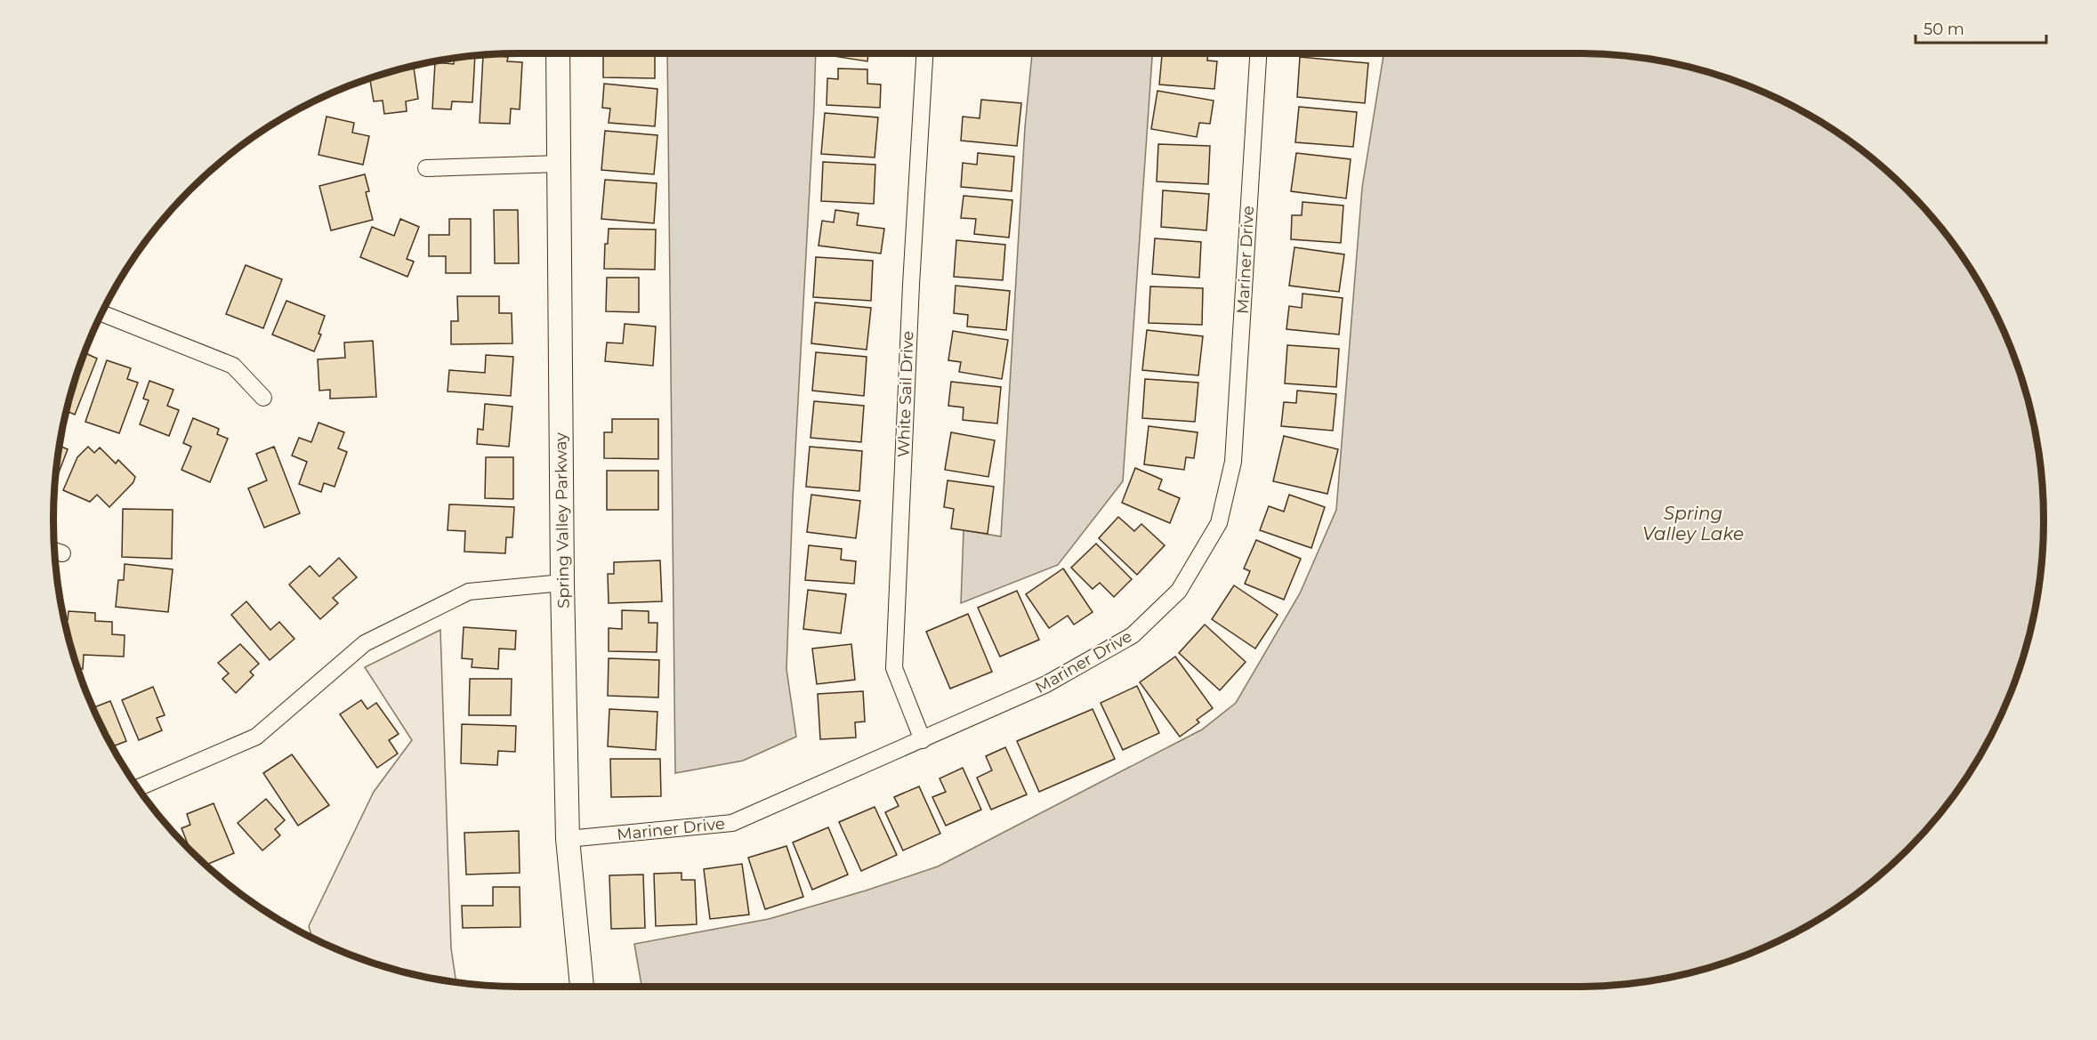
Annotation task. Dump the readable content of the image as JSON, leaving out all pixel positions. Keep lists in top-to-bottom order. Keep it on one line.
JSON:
{"streets":{"street":["Mariner Drive","White Sail Drive","Spring Valley Parkway"]},"crossings":[["Mariner Drive","White Sail Drive"],["Mariner Drive","Spring Valley Parkway"]],"water":["Spring Valley Lake"],"scale_bar":"50 m"}
